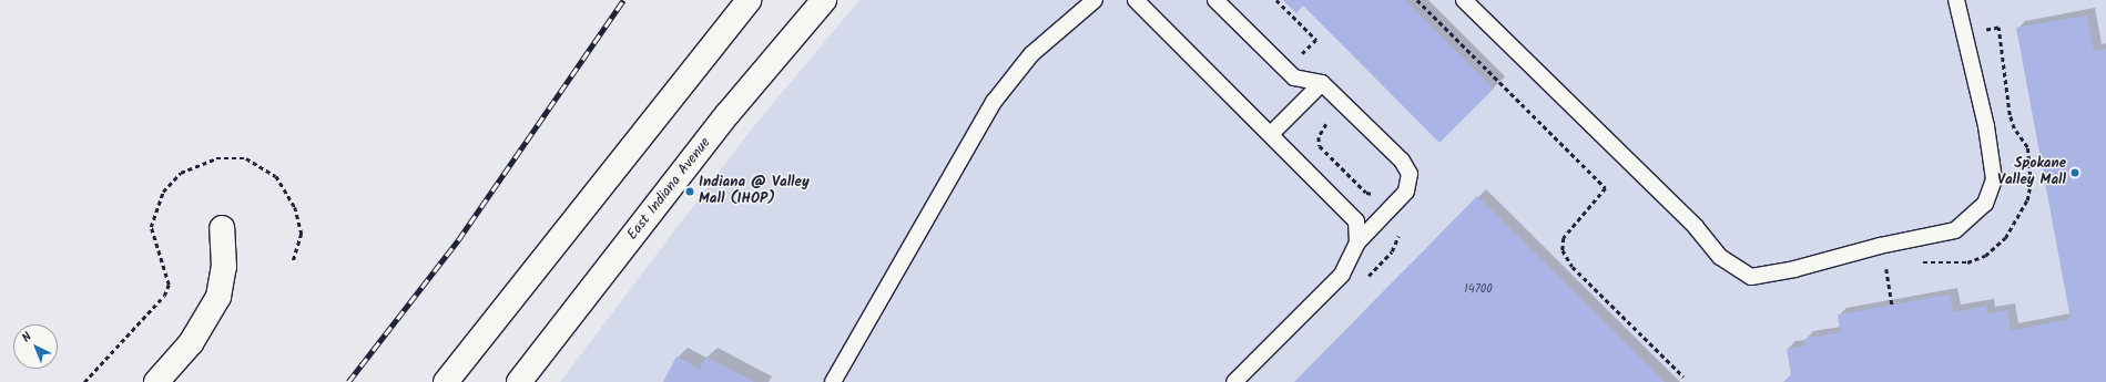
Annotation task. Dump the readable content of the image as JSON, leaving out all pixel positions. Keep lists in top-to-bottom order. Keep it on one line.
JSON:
{"streets":{"main road":["East Indiana Avenue"]},"places":["Spokane Valley Mall","Indiana @ Valley Mall (IHOP)"],"house_numbers":["14700"],"north":"top left"}
